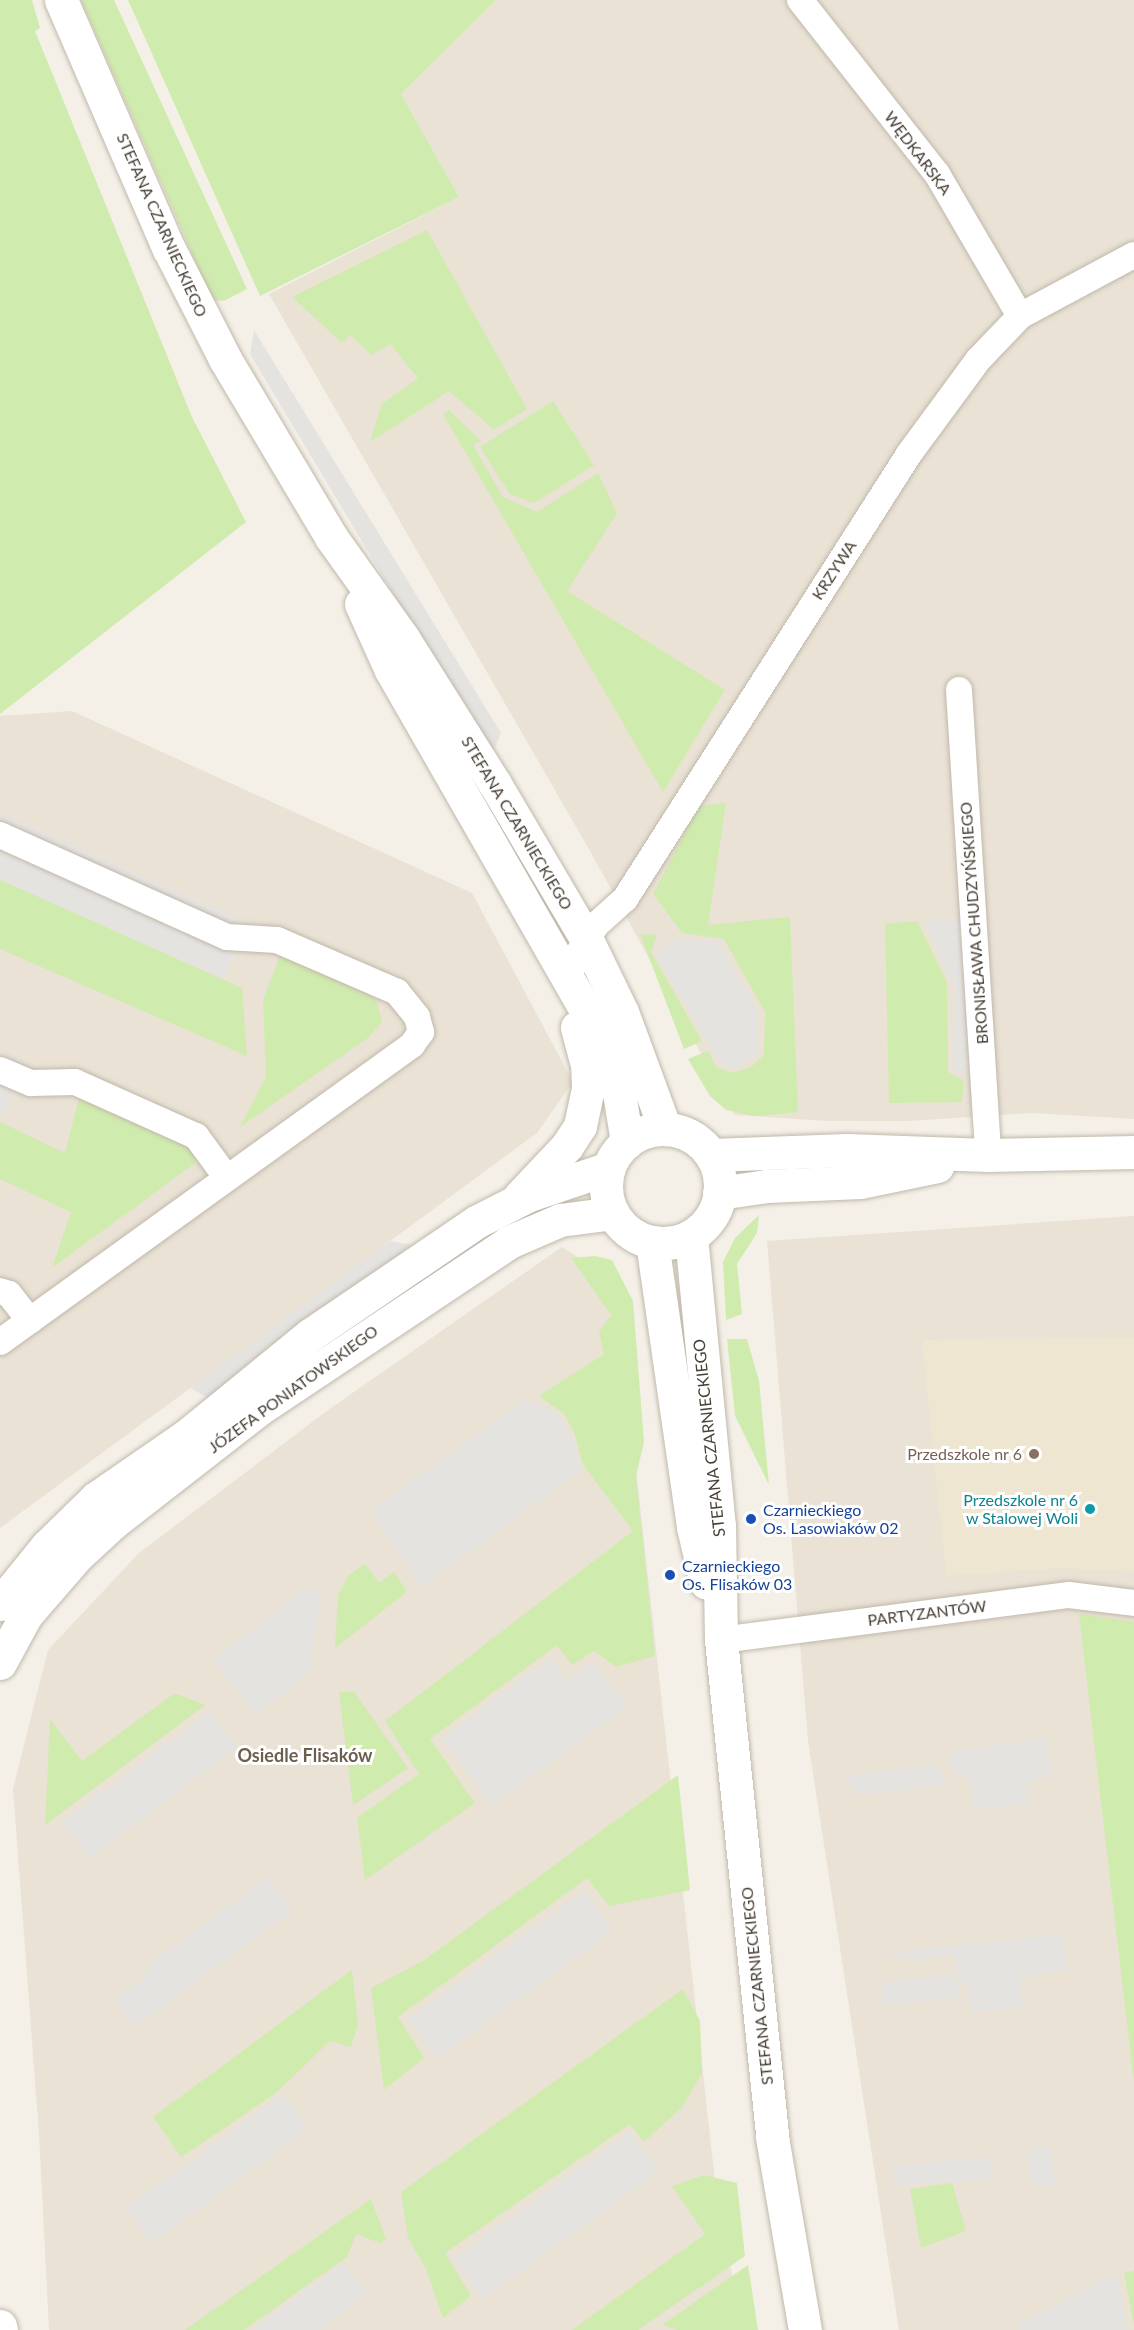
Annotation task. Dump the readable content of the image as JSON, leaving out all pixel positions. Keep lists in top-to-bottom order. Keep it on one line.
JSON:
{"streets":{"street":["WĘDKARSKA","STEFANA CZARNIECKIEGO","KRZYWA","BRONISŁAWA CHUDZYŃSKIEGO","JÓZEFA PONIATOWSKIEGO","PARTYZANTÓW"]},"crossings":[["WĘDKARSKA","KRZYWA"],["STEFANA CZARNIECKIEGO","KRZYWA"],["STEFANA CZARNIECKIEGO","JÓZEFA PONIATOWSKIEGO"],["STEFANA CZARNIECKIEGO","PARTYZANTÓW"]],"districts":["Osiedle Flisaków"],"places":["Przedszkole nr 6","Przedszkole nr 6 w Stalowej Woli","Czarnieckiego Os. Lasowiaków 02","Czarnieckiego Os. Flisaków 03"]}
